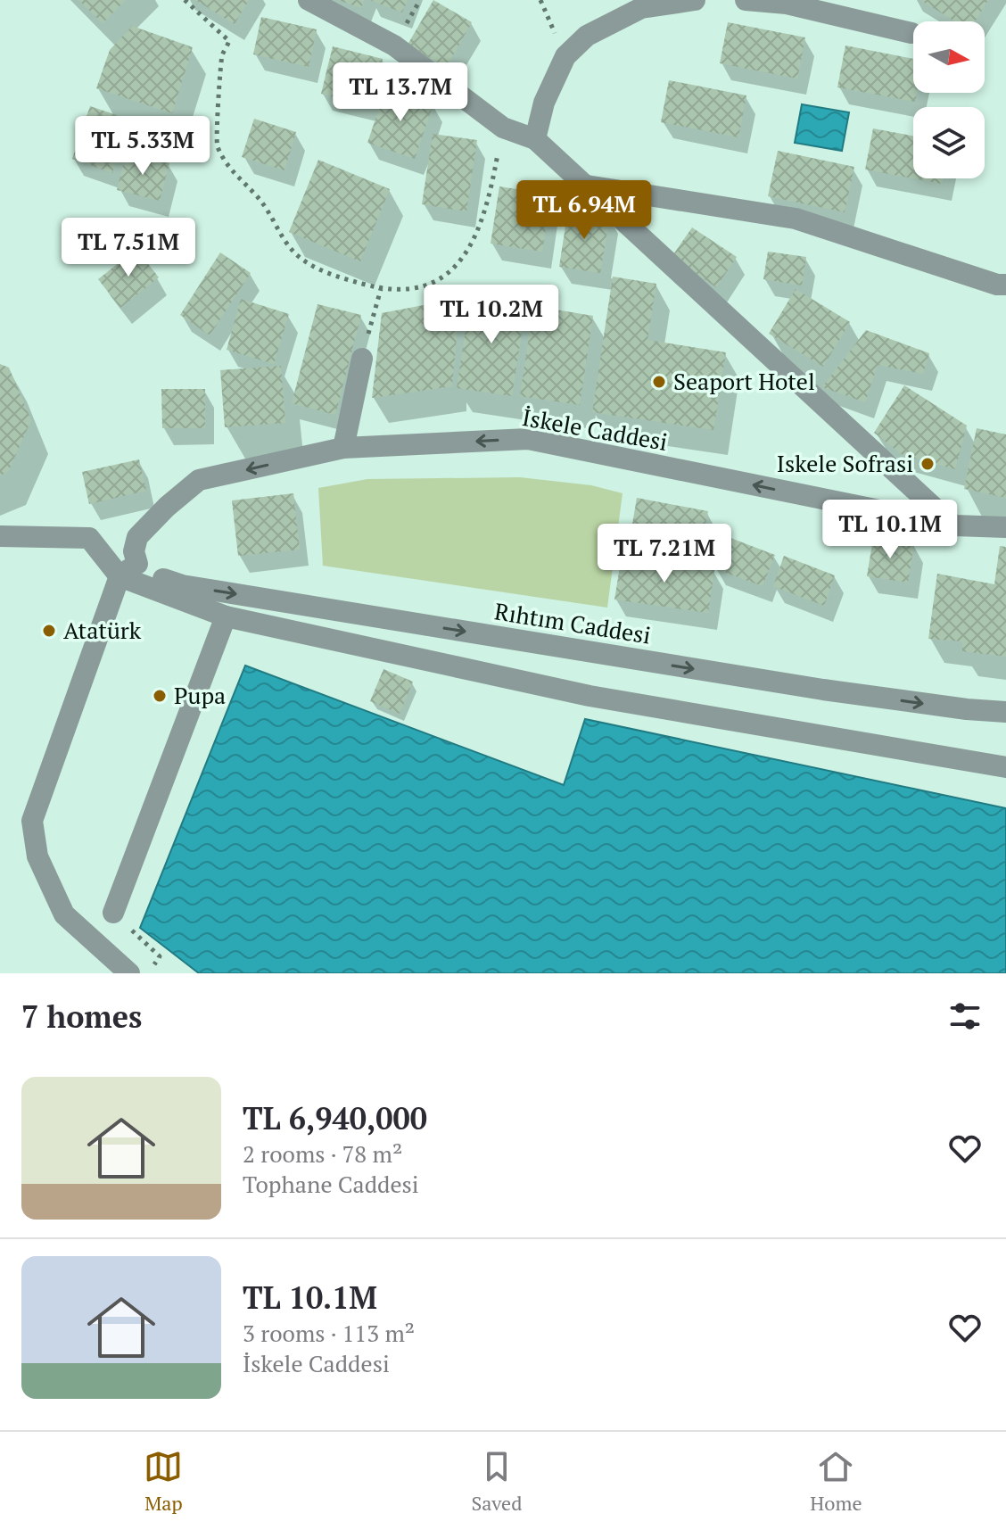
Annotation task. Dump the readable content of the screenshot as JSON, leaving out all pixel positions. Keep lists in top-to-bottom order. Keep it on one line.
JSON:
{"streets":{"street":["İskele Caddesi","Rıhtım Caddesi"]},"crossings":[["İskele Caddesi","Rıhtım Caddesi"]],"one_way":["İskele Caddesi"],"places":["Seaport Hotel","Iskele Sofrasi","Atatürk","Pupa"],"north":"right","page":{"price":["TL 13.7M","TL 5.33M","TL 6.94M","TL 7.51M","TL 10.2M","TL 10.1M","TL 7.21M"],"heading":"7 homes","list":[{"name":"TL 6,940,000","note":"2 rooms · 78 m² · Tophane Caddesi"},{"name":"TL 10.1M","note":"3 rooms · 113 m² · İskele Caddesi"}],"tabs":["Map","Saved","Home"]}}
